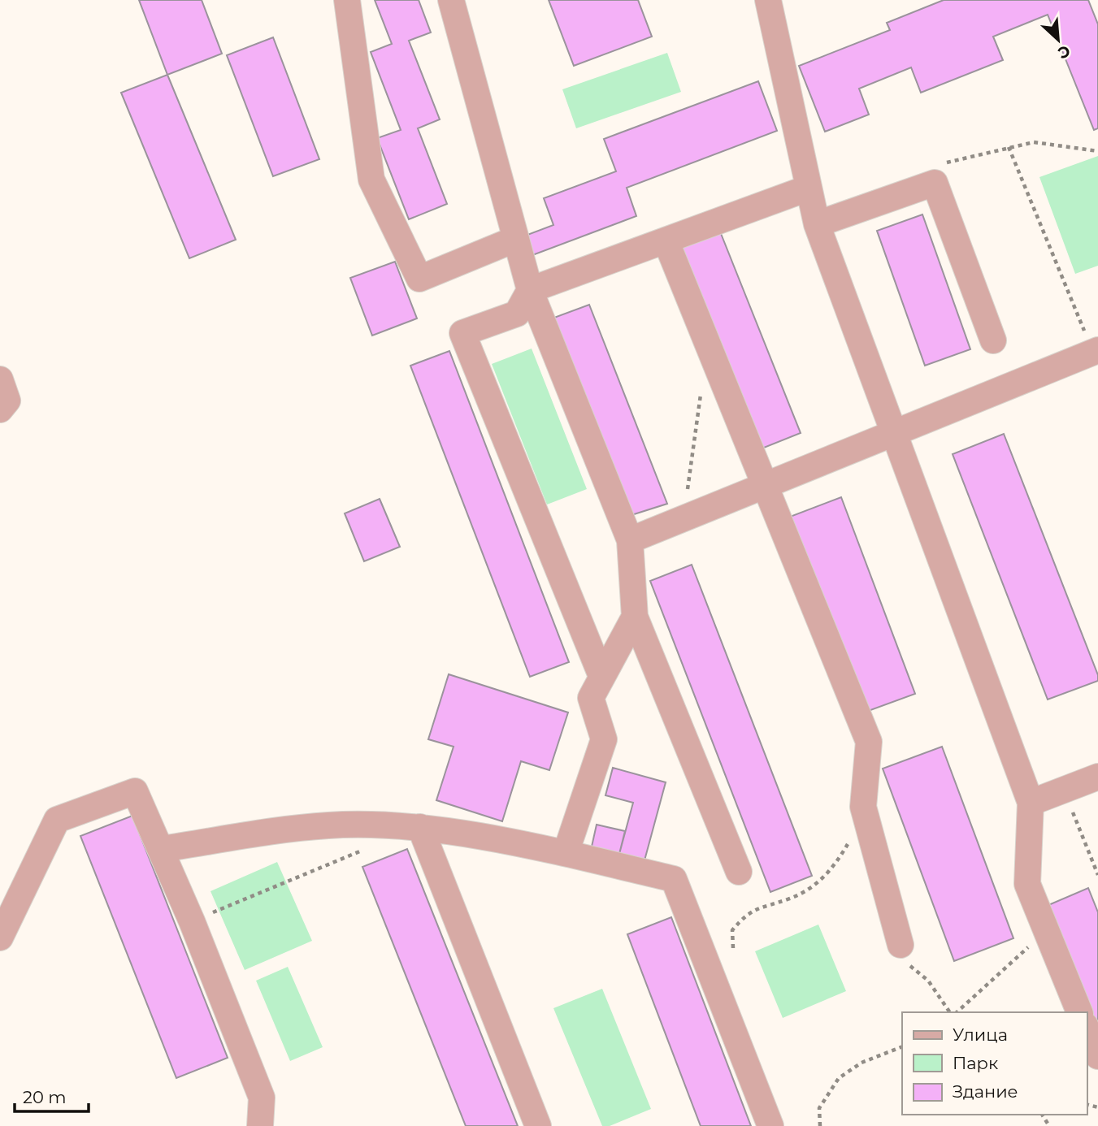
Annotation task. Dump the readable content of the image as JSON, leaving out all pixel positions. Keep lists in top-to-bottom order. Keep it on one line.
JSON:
{"legend":["Улица","Парк","Здание"],"scale_bar":"20 m","north":"bottom right"}
